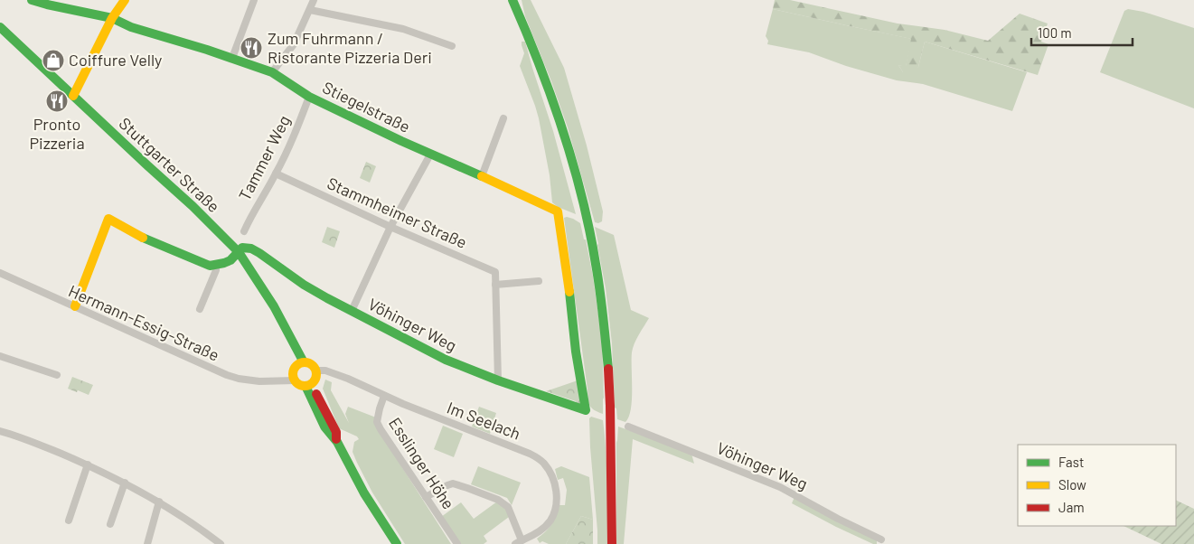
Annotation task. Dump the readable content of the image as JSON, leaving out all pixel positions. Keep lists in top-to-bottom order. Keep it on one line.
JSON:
{"streets":{"street":["Stiegelstraße","Tammer Weg","Stuttgarter Straße","Stammheimer Straße","Hermann-Essig-Straße","Vöhinger Weg","Im Seelach","Esslinger Höhe"]},"crossings":[["Stiegelstraße","Tammer Weg"],["Stiegelstraße","Vöhinger Weg"],["Tammer Weg","Stammheimer Straße"],["Stuttgarter Straße","Hermann-Essig-Straße"],["Stuttgarter Straße","Vöhinger Weg"],["Stuttgarter Straße","Im Seelach"],["Stammheimer Straße","Vöhinger Weg"],["Hermann-Essig-Straße","Im Seelach"],["Im Seelach","Esslinger Höhe"]],"places":{"restaurant":["Zum Fuhrmann / Ristorante Pizzeria Deri","Pronto Pizzeria"],"shop":["Coiffure Velly"]},"legend":["Fast","Slow","Jam"],"scale_bar":"100 m"}
